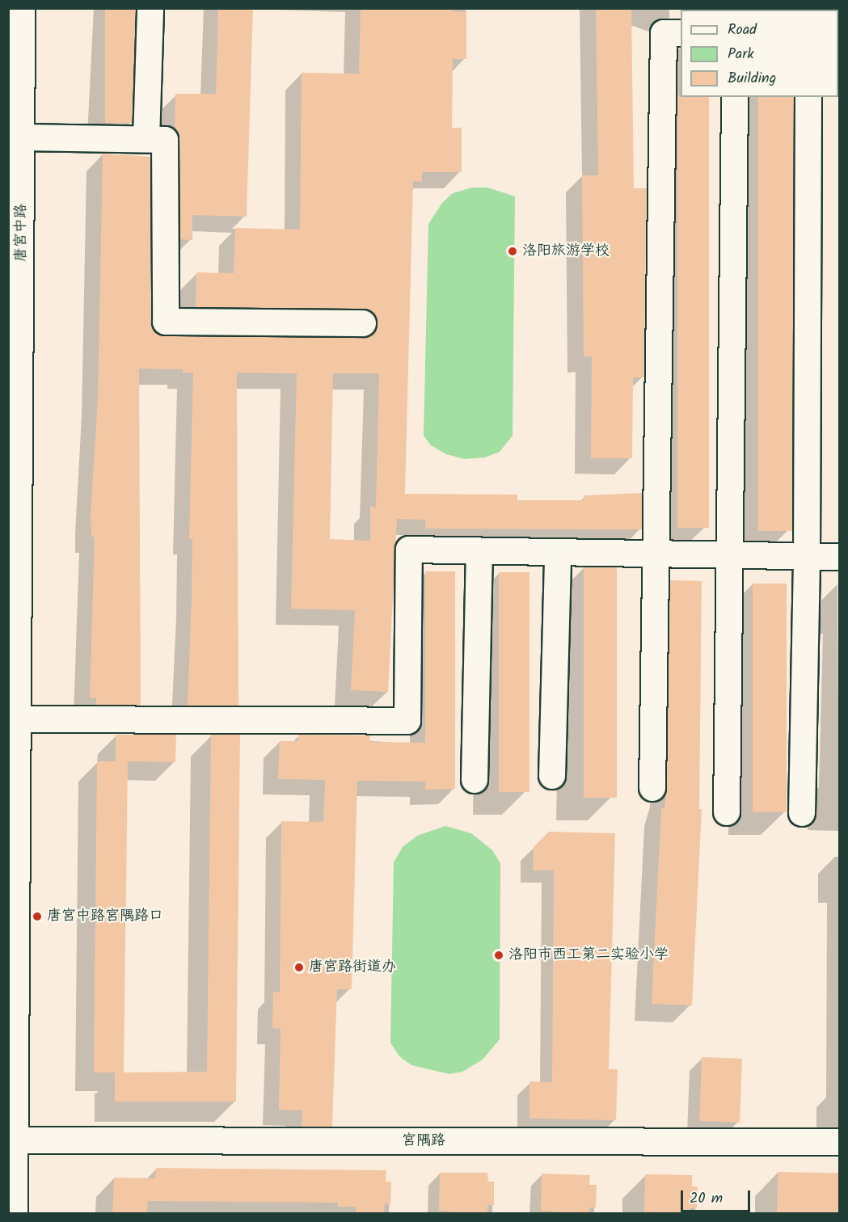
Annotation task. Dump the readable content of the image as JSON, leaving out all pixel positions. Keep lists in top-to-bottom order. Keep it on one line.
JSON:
{"streets":{"main road":["唐宫中路"],"street":["宫隅路"]},"crossings":[["唐宫中路","宫隅路"]],"places":["洛阳旅游学校","唐宫中路宫隅路口","洛阳市西工第二实验小学","唐宫路街道办"],"legend":["Road","Park","Building"],"scale_bar":"20 m"}
